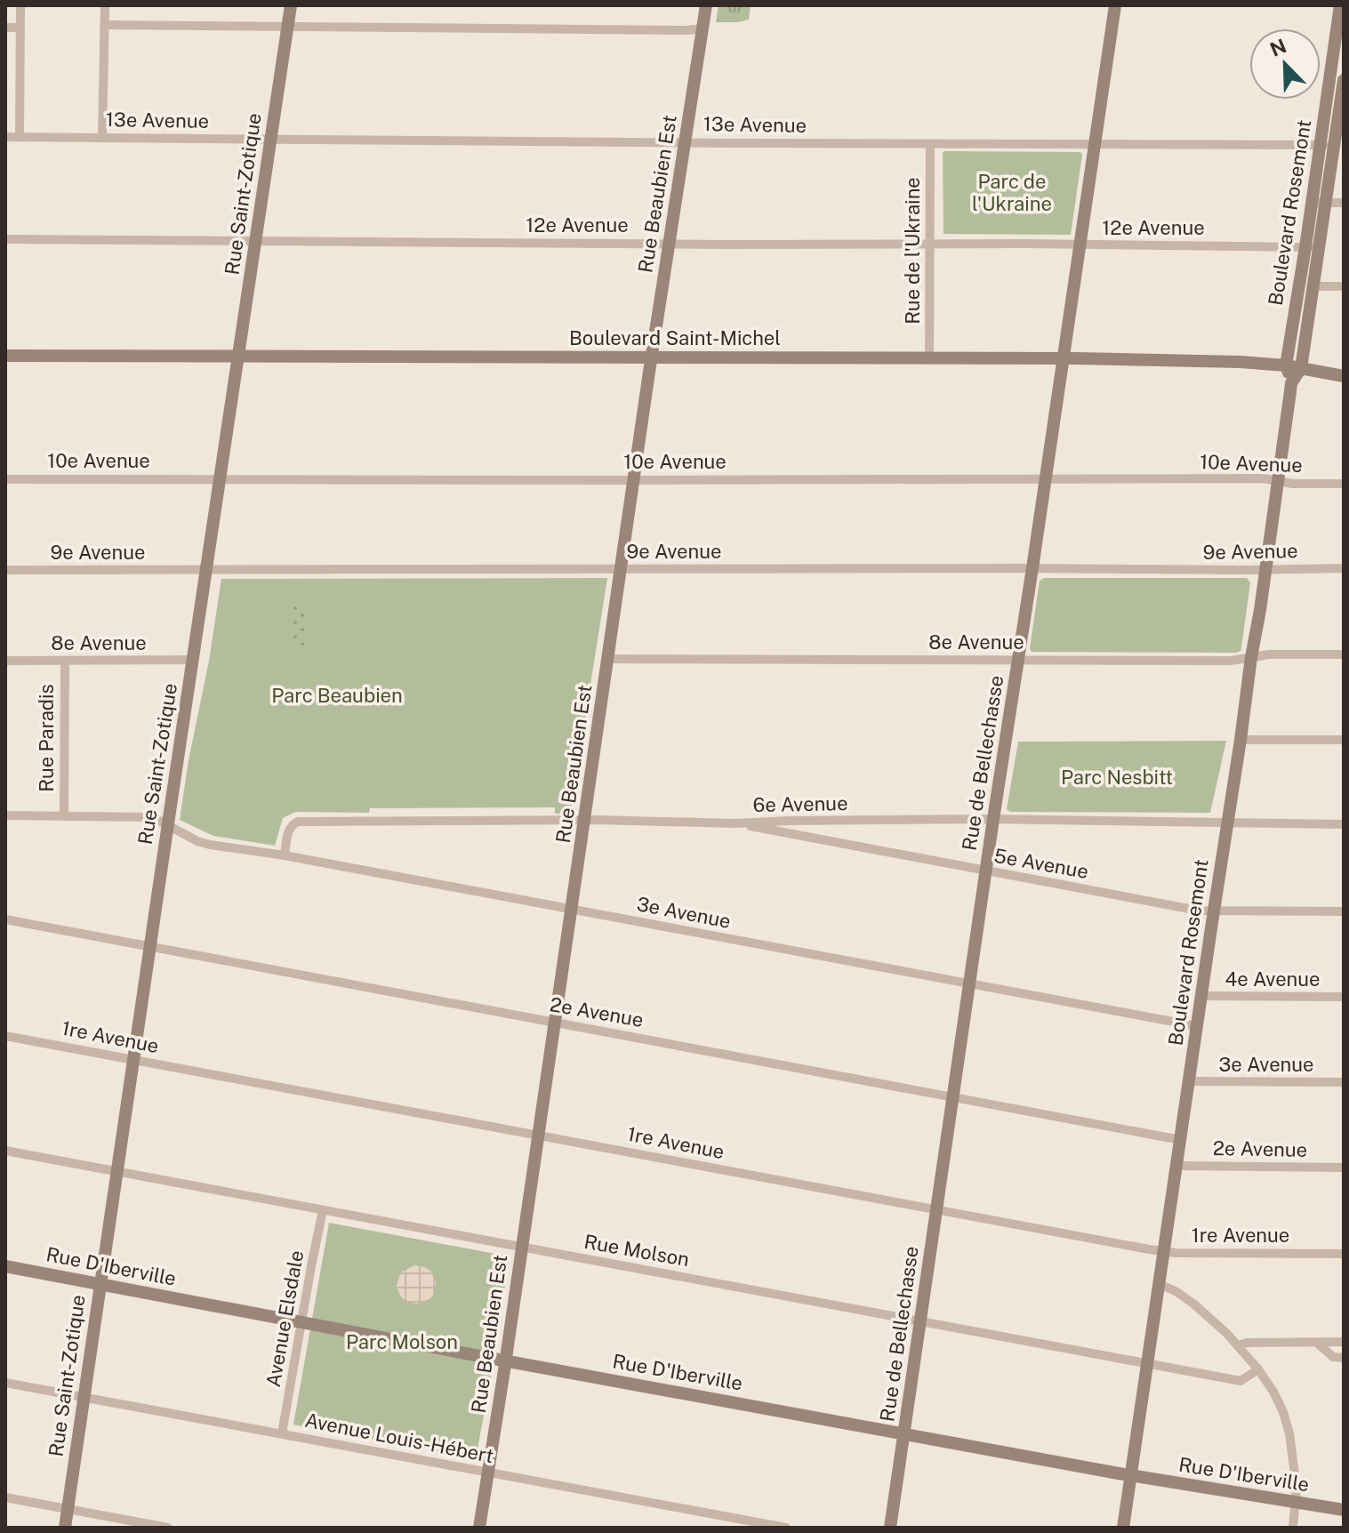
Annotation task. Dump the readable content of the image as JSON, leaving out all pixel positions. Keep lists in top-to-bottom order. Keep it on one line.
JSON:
{"streets":{"street":["13e Avenue","Rue Saint-Zotique","Rue Beaubien Est","Boulevard Rosemont","12e Avenue","Rue de l'Ukraine","Boulevard Saint-Michel","10e Avenue","9e Avenue","8e Avenue","Rue Paradis","Rue de Bellechasse","6e Avenue","5e Avenue","3e Avenue","4e Avenue","2e Avenue","1re Avenue","Rue Molson","Rue D'Iberville","Avenue Elsdale","Avenue Louis-Hébert"]},"crossings":[["13e Avenue","Rue Saint-Zotique"],["13e Avenue","Rue Beaubien Est"],["13e Avenue","Boulevard Rosemont"],["13e Avenue","Rue de l'Ukraine"],["13e Avenue","Rue de Bellechasse"],["Rue Saint-Zotique","12e Avenue"],["Rue Saint-Zotique","Boulevard Saint-Michel"],["Rue Saint-Zotique","10e Avenue"],["Rue Saint-Zotique","9e Avenue"],["Rue Saint-Zotique","8e Avenue"],["Rue Saint-Zotique","3e Avenue"],["Rue Saint-Zotique","2e Avenue"],["Rue Saint-Zotique","1re Avenue"],["Rue Saint-Zotique","Rue Molson"],["Rue Saint-Zotique","Rue D'Iberville"],["Rue Saint-Zotique","Avenue Louis-Hébert"],["Rue Beaubien Est","12e Avenue"],["Rue Beaubien Est","Boulevard Saint-Michel"],["Rue Beaubien Est","10e Avenue"],["Rue Beaubien Est","9e Avenue"],["Rue Beaubien Est","8e Avenue"],["Rue Beaubien Est","6e Avenue"],["Rue Beaubien Est","3e Avenue"],["Rue Beaubien Est","2e Avenue"],["Rue Beaubien Est","1re Avenue"],["Rue Beaubien Est","Rue Molson"],["Rue Beaubien Est","Rue D'Iberville"],["Rue Beaubien Est","Avenue Louis-Hébert"],["Boulevard Rosemont","12e Avenue"],["Boulevard Rosemont","Boulevard Saint-Michel"],["Boulevard Rosemont","10e Avenue"],["Boulevard Rosemont","9e Avenue"],["Boulevard Rosemont","8e Avenue"],["Boulevard Rosemont","6e Avenue"],["Boulevard Rosemont","5e Avenue"],["Boulevard Rosemont","3e Avenue"],["Boulevard Rosemont","4e Avenue"],["Boulevard Rosemont","2e Avenue"],["Boulevard Rosemont","1re Avenue"],["Boulevard Rosemont","Rue Molson"],["Boulevard Rosemont","Rue D'Iberville"],["12e Avenue","Rue de l'Ukraine"],["12e Avenue","Rue de Bellechasse"],["Rue de l'Ukraine","Boulevard Saint-Michel"],["Boulevard Saint-Michel","Rue de Bellechasse"],["10e Avenue","Rue de Bellechasse"],["9e Avenue","Rue de Bellechasse"],["8e Avenue","Rue Paradis"],["8e Avenue","Rue de Bellechasse"],["Rue de Bellechasse","6e Avenue"],["Rue de Bellechasse","5e Avenue"],["Rue de Bellechasse","3e Avenue"],["Rue de Bellechasse","2e Avenue"],["Rue de Bellechasse","1re Avenue"],["Rue de Bellechasse","Rue Molson"],["Rue de Bellechasse","Rue D'Iberville"],["6e Avenue","5e Avenue"],["6e Avenue","3e Avenue"],["Rue Molson","Avenue Elsdale"],["Rue D'Iberville","Avenue Elsdale"],["Avenue Elsdale","Avenue Louis-Hébert"]],"parks":["Parc de l'Ukraine","Parc Beaubien","Parc Nesbitt","Parc Molson"],"north":"top left"}
